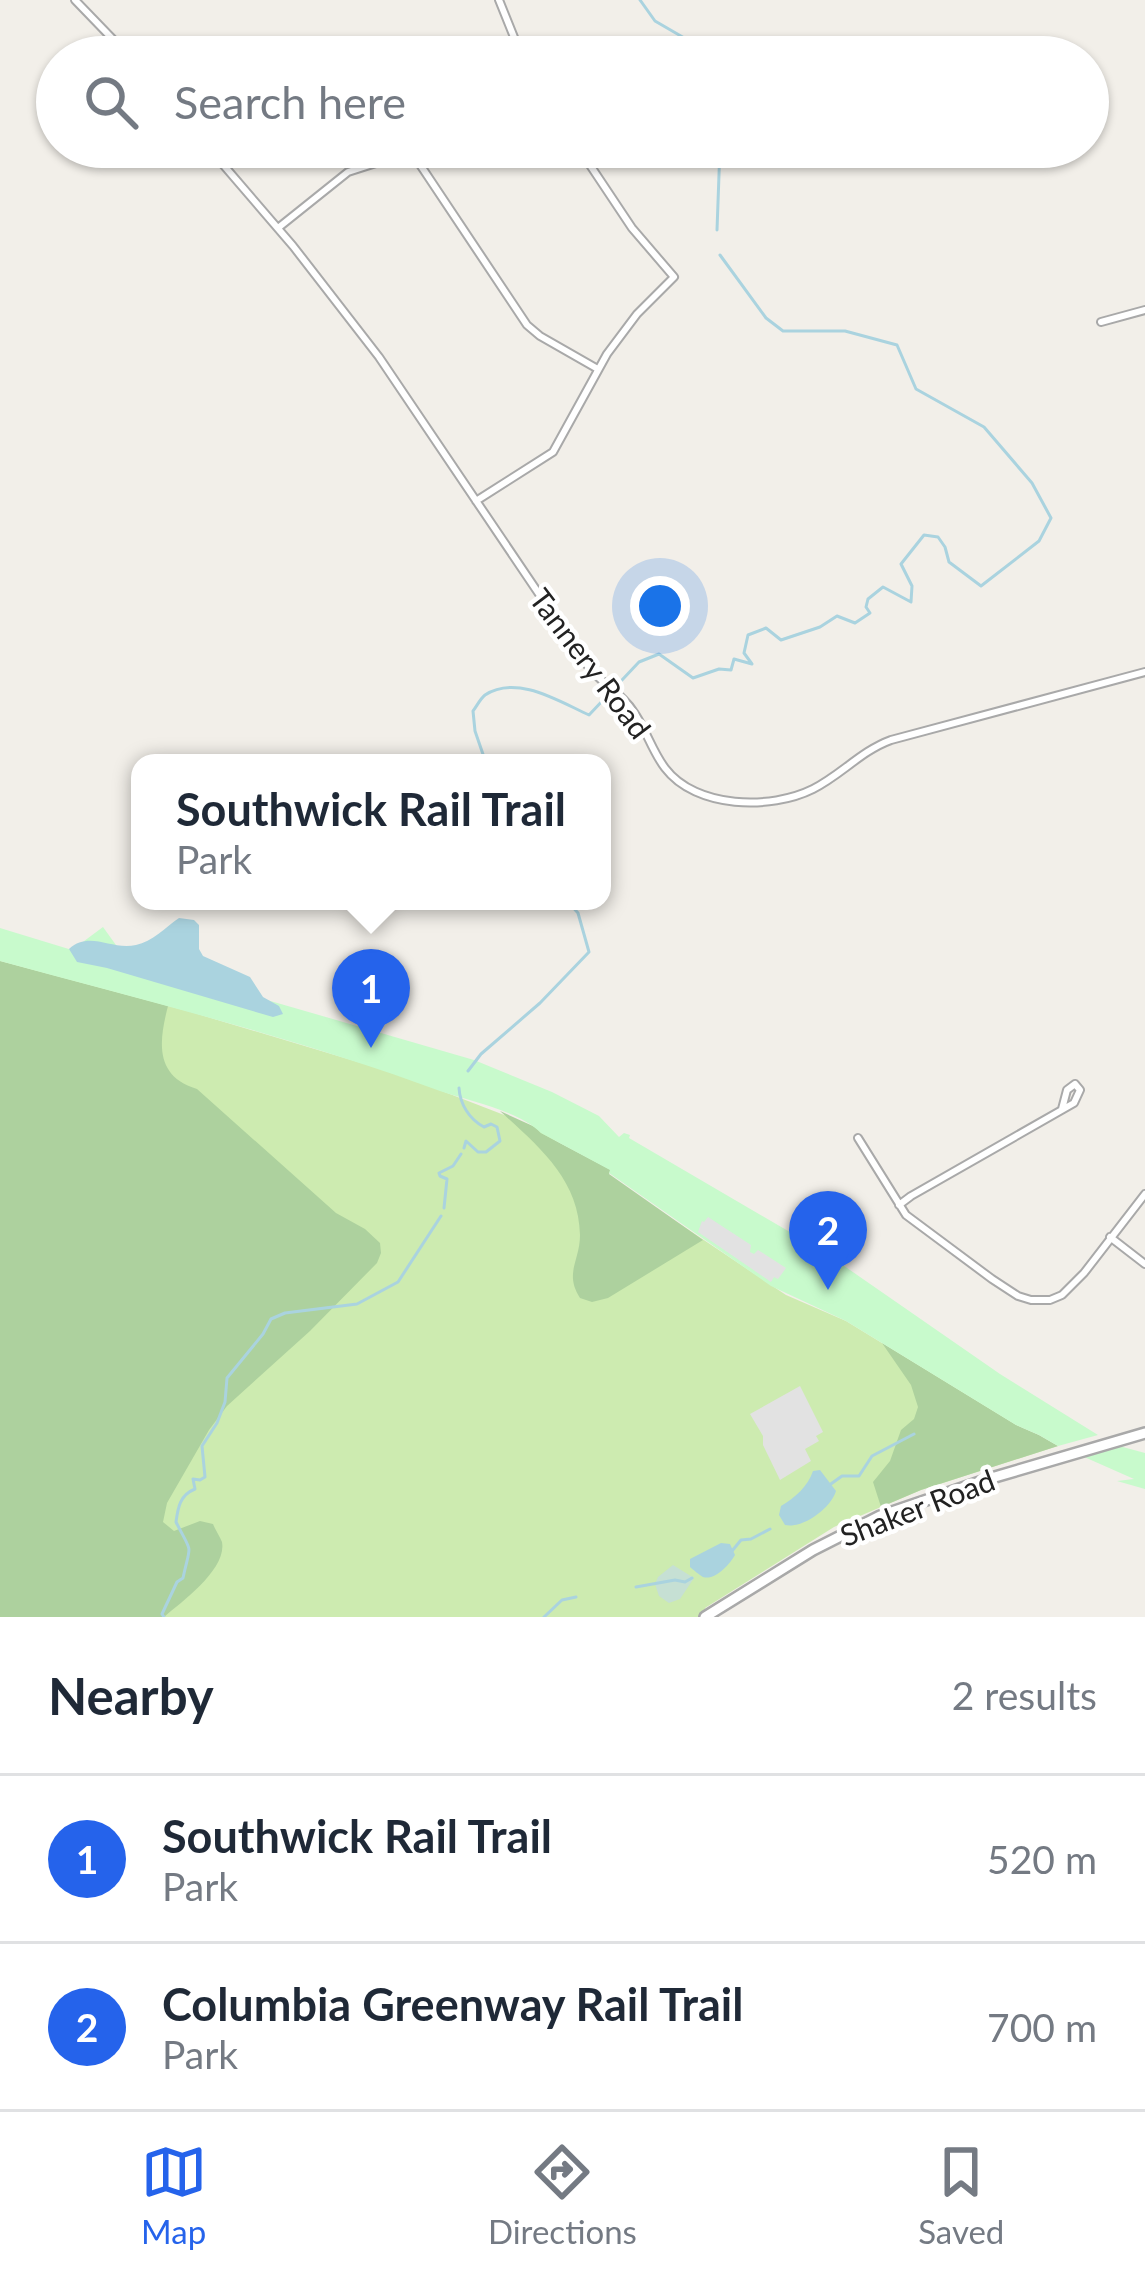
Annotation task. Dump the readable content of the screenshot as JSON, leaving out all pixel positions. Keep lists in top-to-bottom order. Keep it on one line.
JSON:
{"streets":{"street":["Tannery Road","Shaker Road"]},"page":{"search":"Search here","popup":["Southwick Rail Trail","Park"],"pins":["1","2"],"heading":["Nearby","2 results"],"list":[{"mark":"1","name":"Southwick Rail Trail","note":"Park","value":"520 m"},{"mark":"2","name":"Columbia Greenway Rail Trail","note":"Park","value":"700 m"}],"nav":["Map","Directions","Saved"]}}
